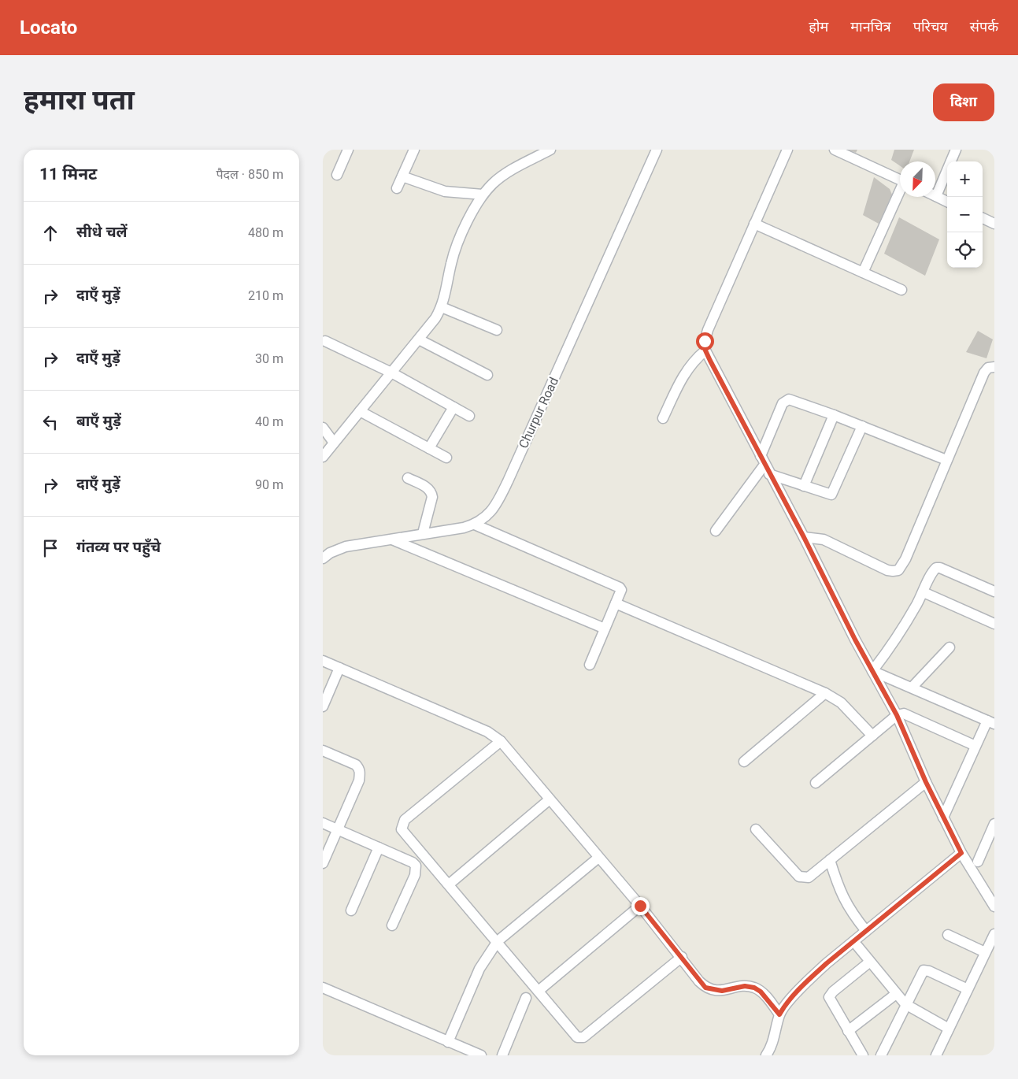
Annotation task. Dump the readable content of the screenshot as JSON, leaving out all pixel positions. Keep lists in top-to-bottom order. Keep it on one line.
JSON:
{"streets":{"street":["Churpur Road"]},"north":"bottom left","page":{"header":"Locato","nav":["होम","मानचित्र","परिचय","संपर्क"],"buttons":"दिशा","title":"हमारा पता","heading":["11 मिनट","पैदल · 850 m"],"map_buttons":["+","−"],"list":[["सीधे चलें","480 m"],["दाएँ मुड़ें","210 m"],["दाएँ मुड़ें","30 m"],["बाएँ मुड़ें","40 m"],["दाएँ मुड़ें","90 m"],"गंतव्य पर पहुँचे"]}}
